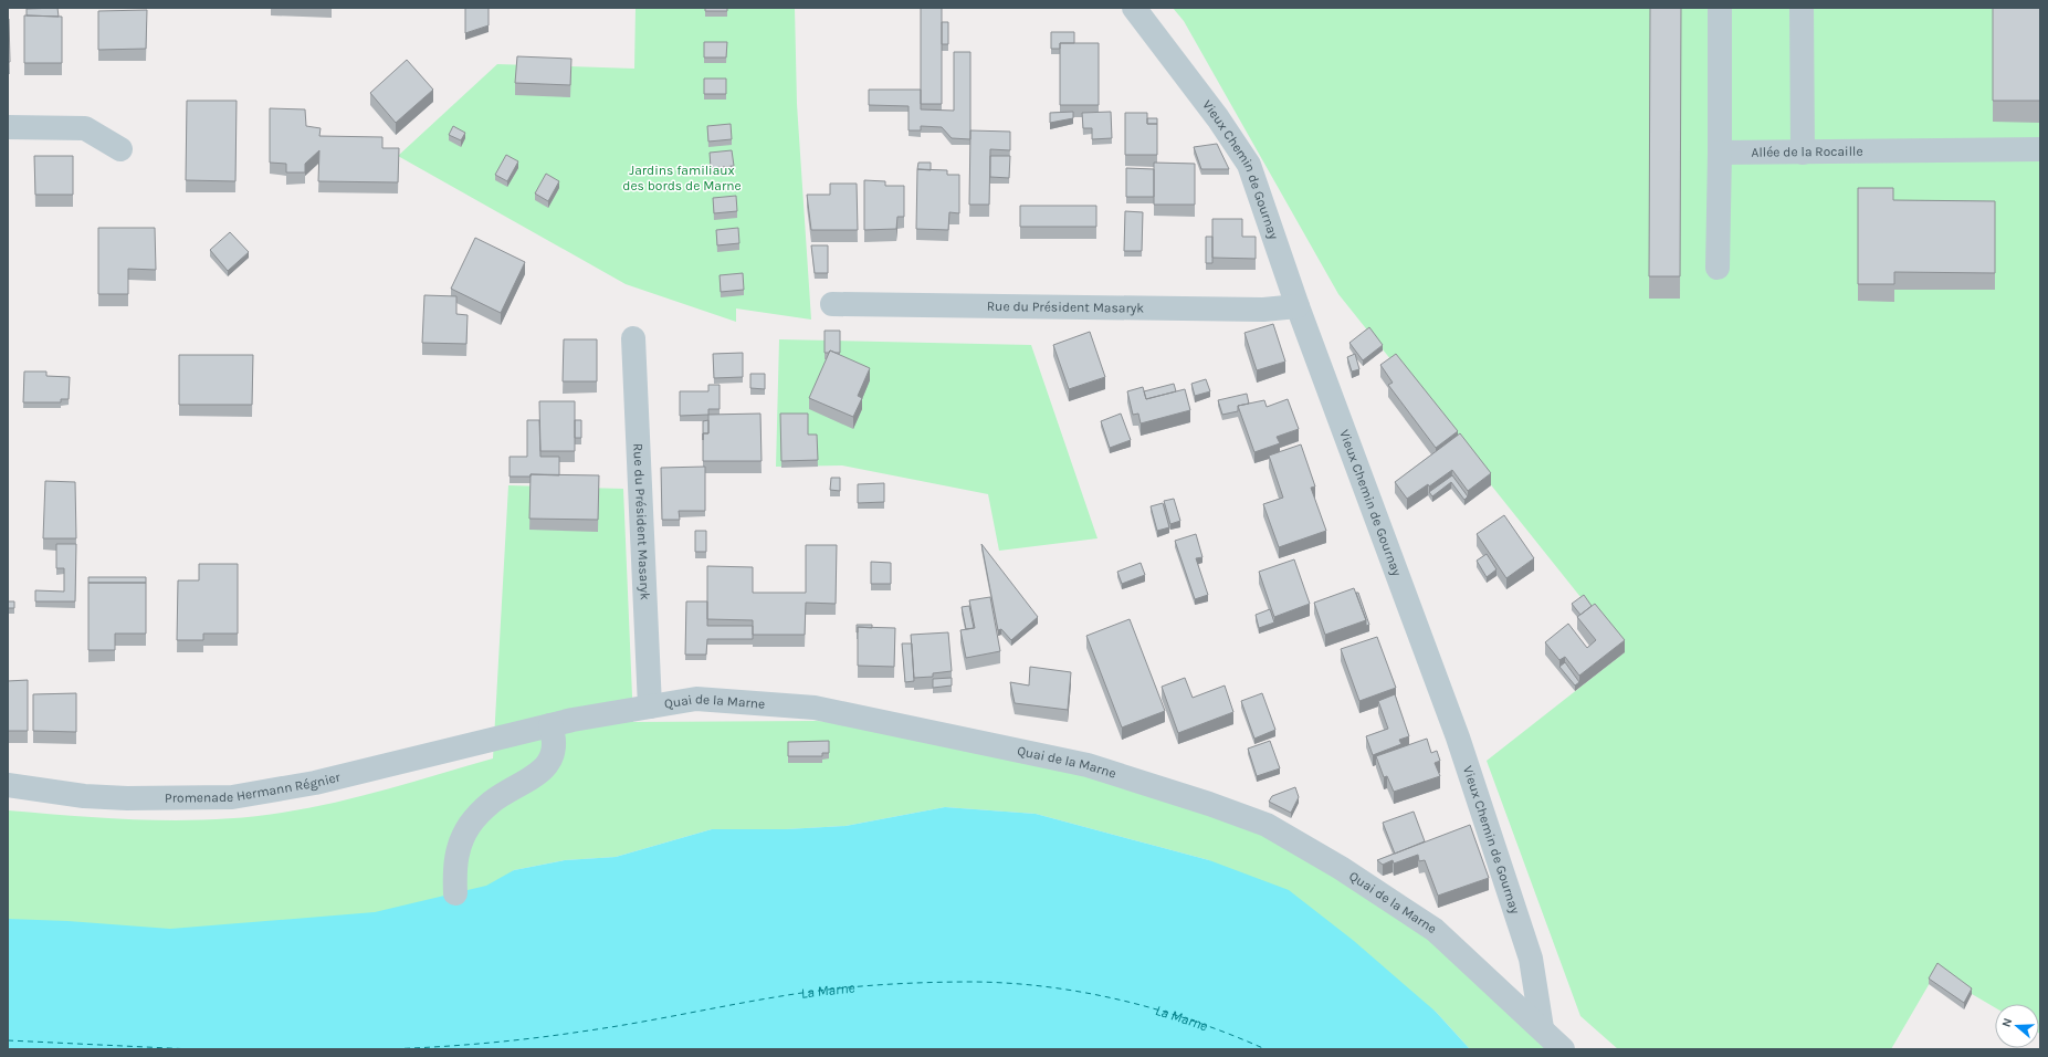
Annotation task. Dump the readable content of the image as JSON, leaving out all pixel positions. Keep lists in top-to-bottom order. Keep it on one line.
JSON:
{"streets":{"street":["Allée de la Rocaille","Vieux Chemin de Gournay","Rue du Président Masaryk","Quai de la Marne","Promenade Hermann Régnier"]},"crossings":[["Vieux Chemin de Gournay","Rue du Président Masaryk"],["Vieux Chemin de Gournay","Quai de la Marne"],["Rue du Président Masaryk","Quai de la Marne"],["Quai de la Marne","Promenade Hermann Régnier"]],"water":["La Marne"],"parks":["Jardins familiaux des bords de Marne"],"north":"left"}
